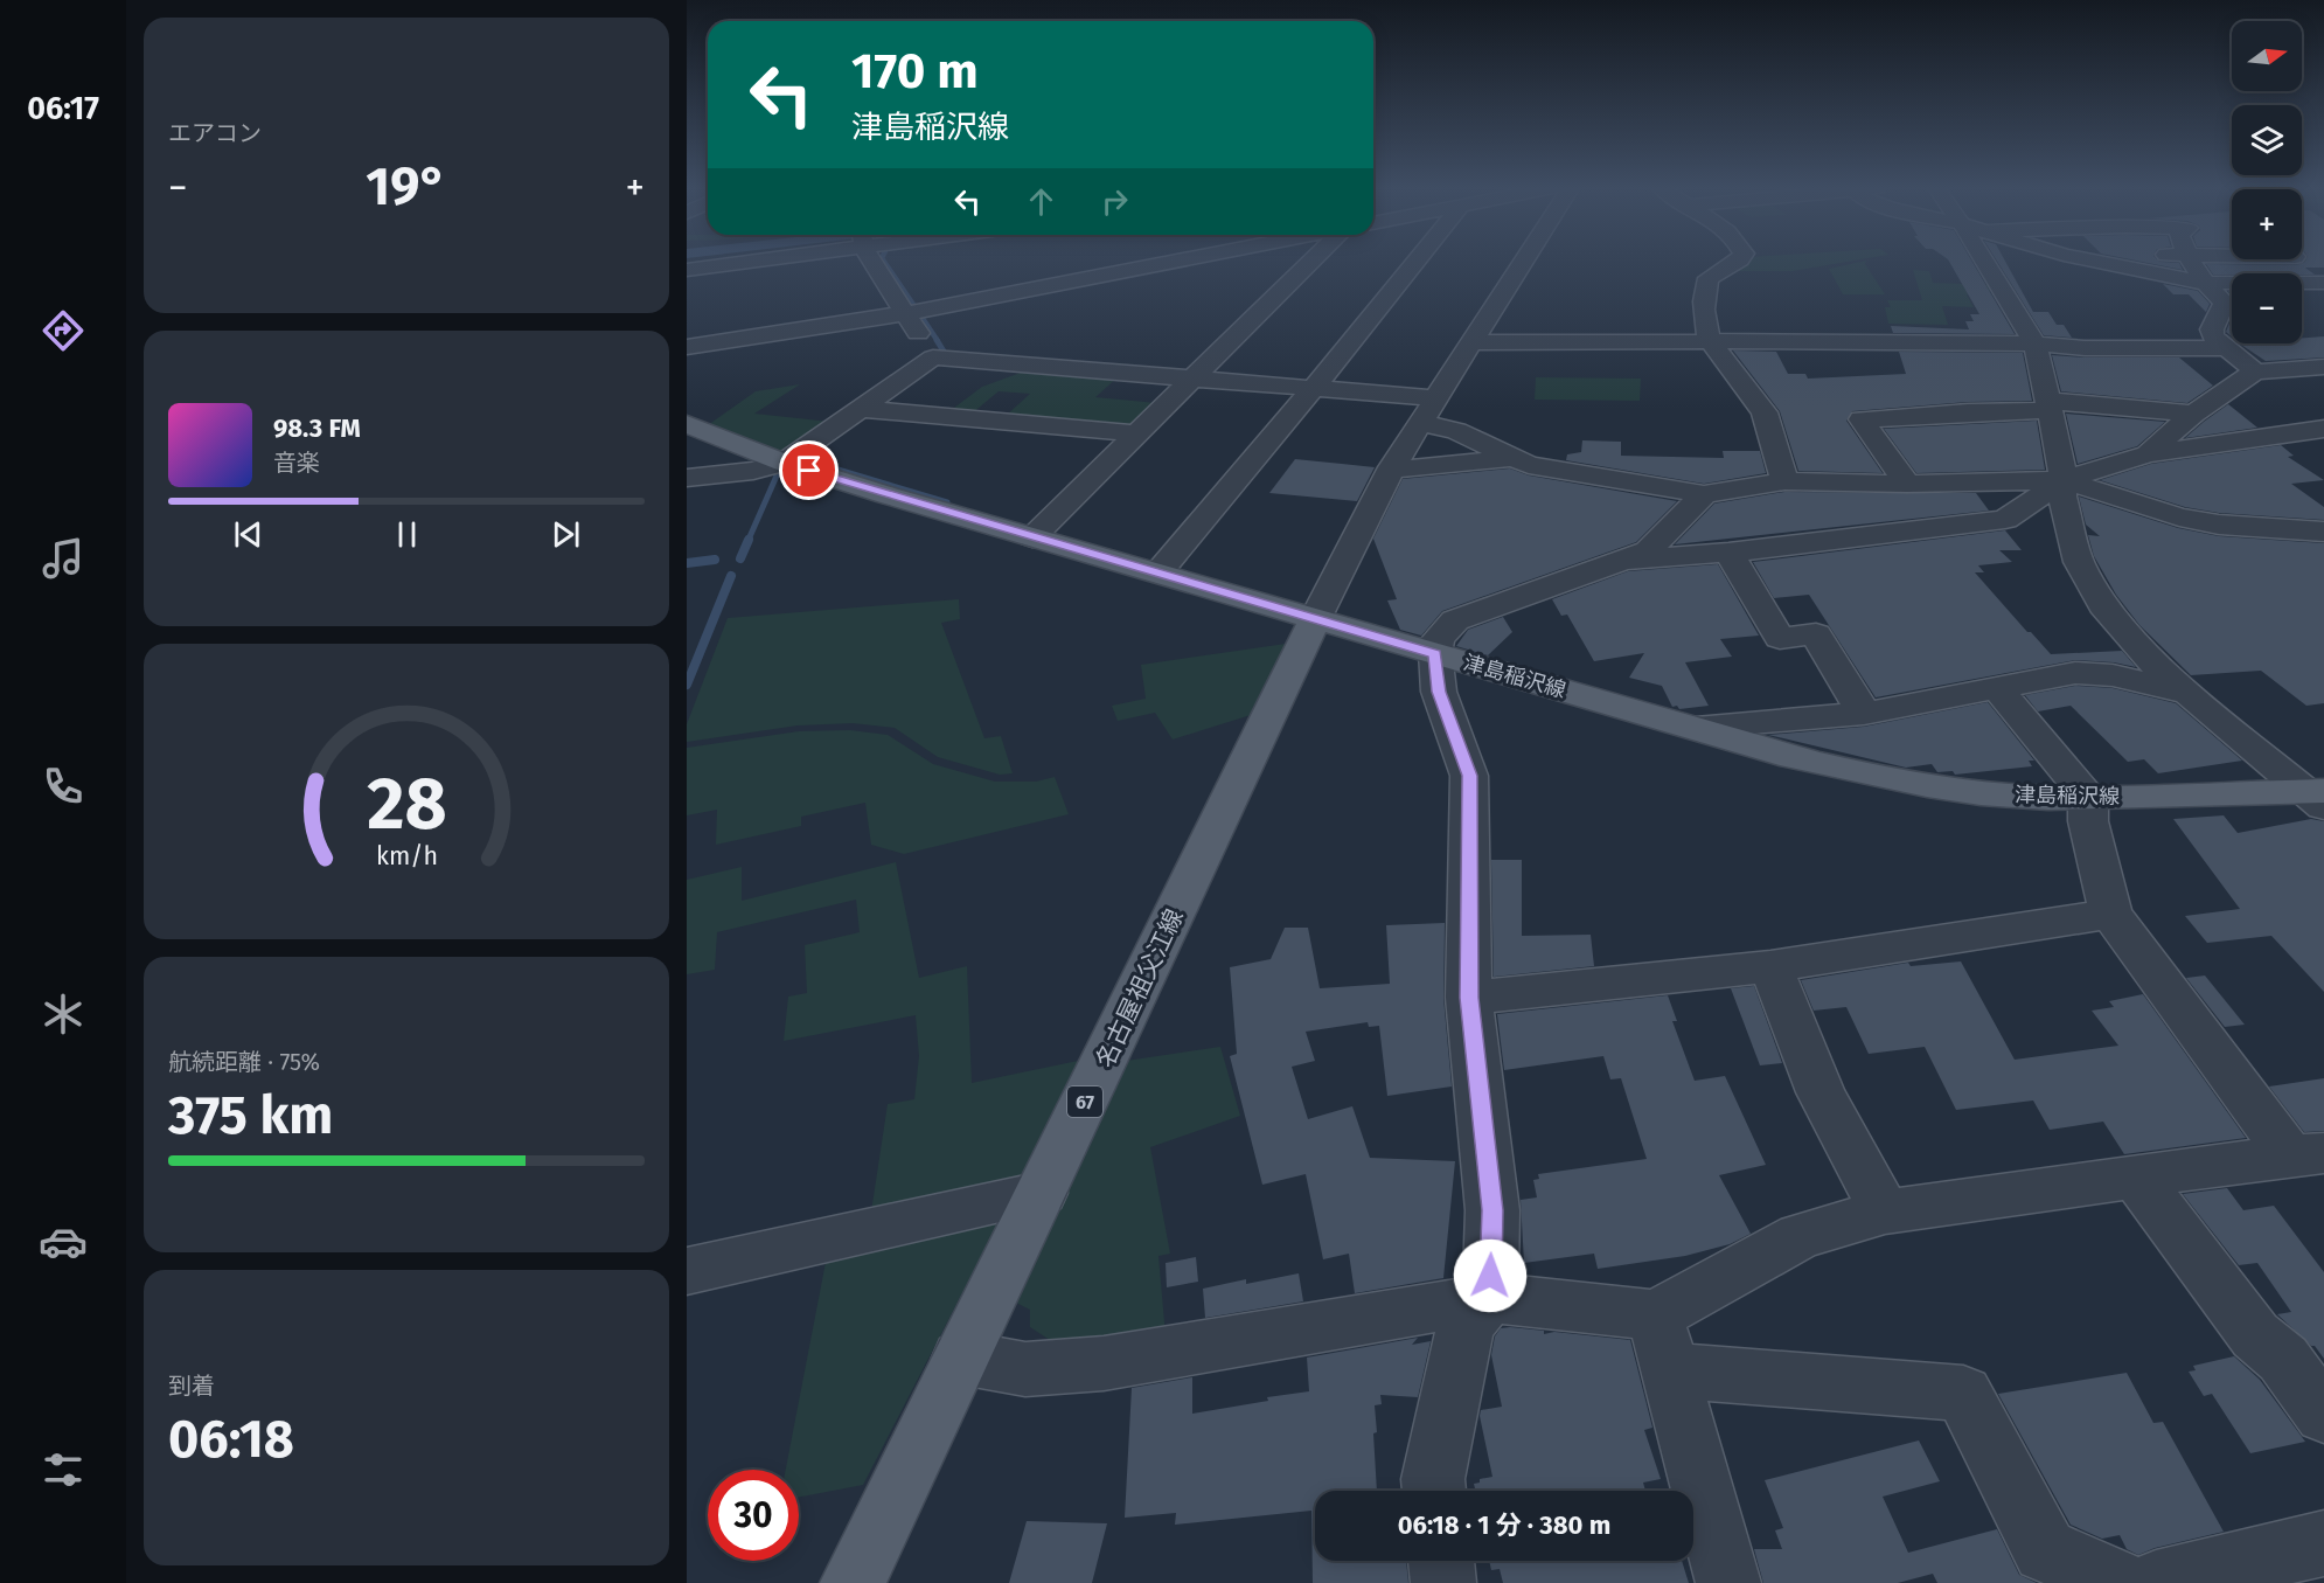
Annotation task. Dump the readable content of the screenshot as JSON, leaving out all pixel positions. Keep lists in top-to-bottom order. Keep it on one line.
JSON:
{"streets":{"main road":["津島稲沢線","名古屋祖父江線","67"]},"crossings":[["津島稲沢線","名古屋祖父江線"]],"north":"right","page":{"tabs":"06:17","tile":["エアコン",["航続距離 · 75%","375 km"],["到着","06:18"]],"map_buttons":["+","−"],"turn":["170 m","津島稲沢線"],"heat":["−","19°","+"],"song":["98.3 FM","音楽"],"limit":"30","trip":"06:18 · 1 分 · 380 m","gauge":["28","km/h"]}}
